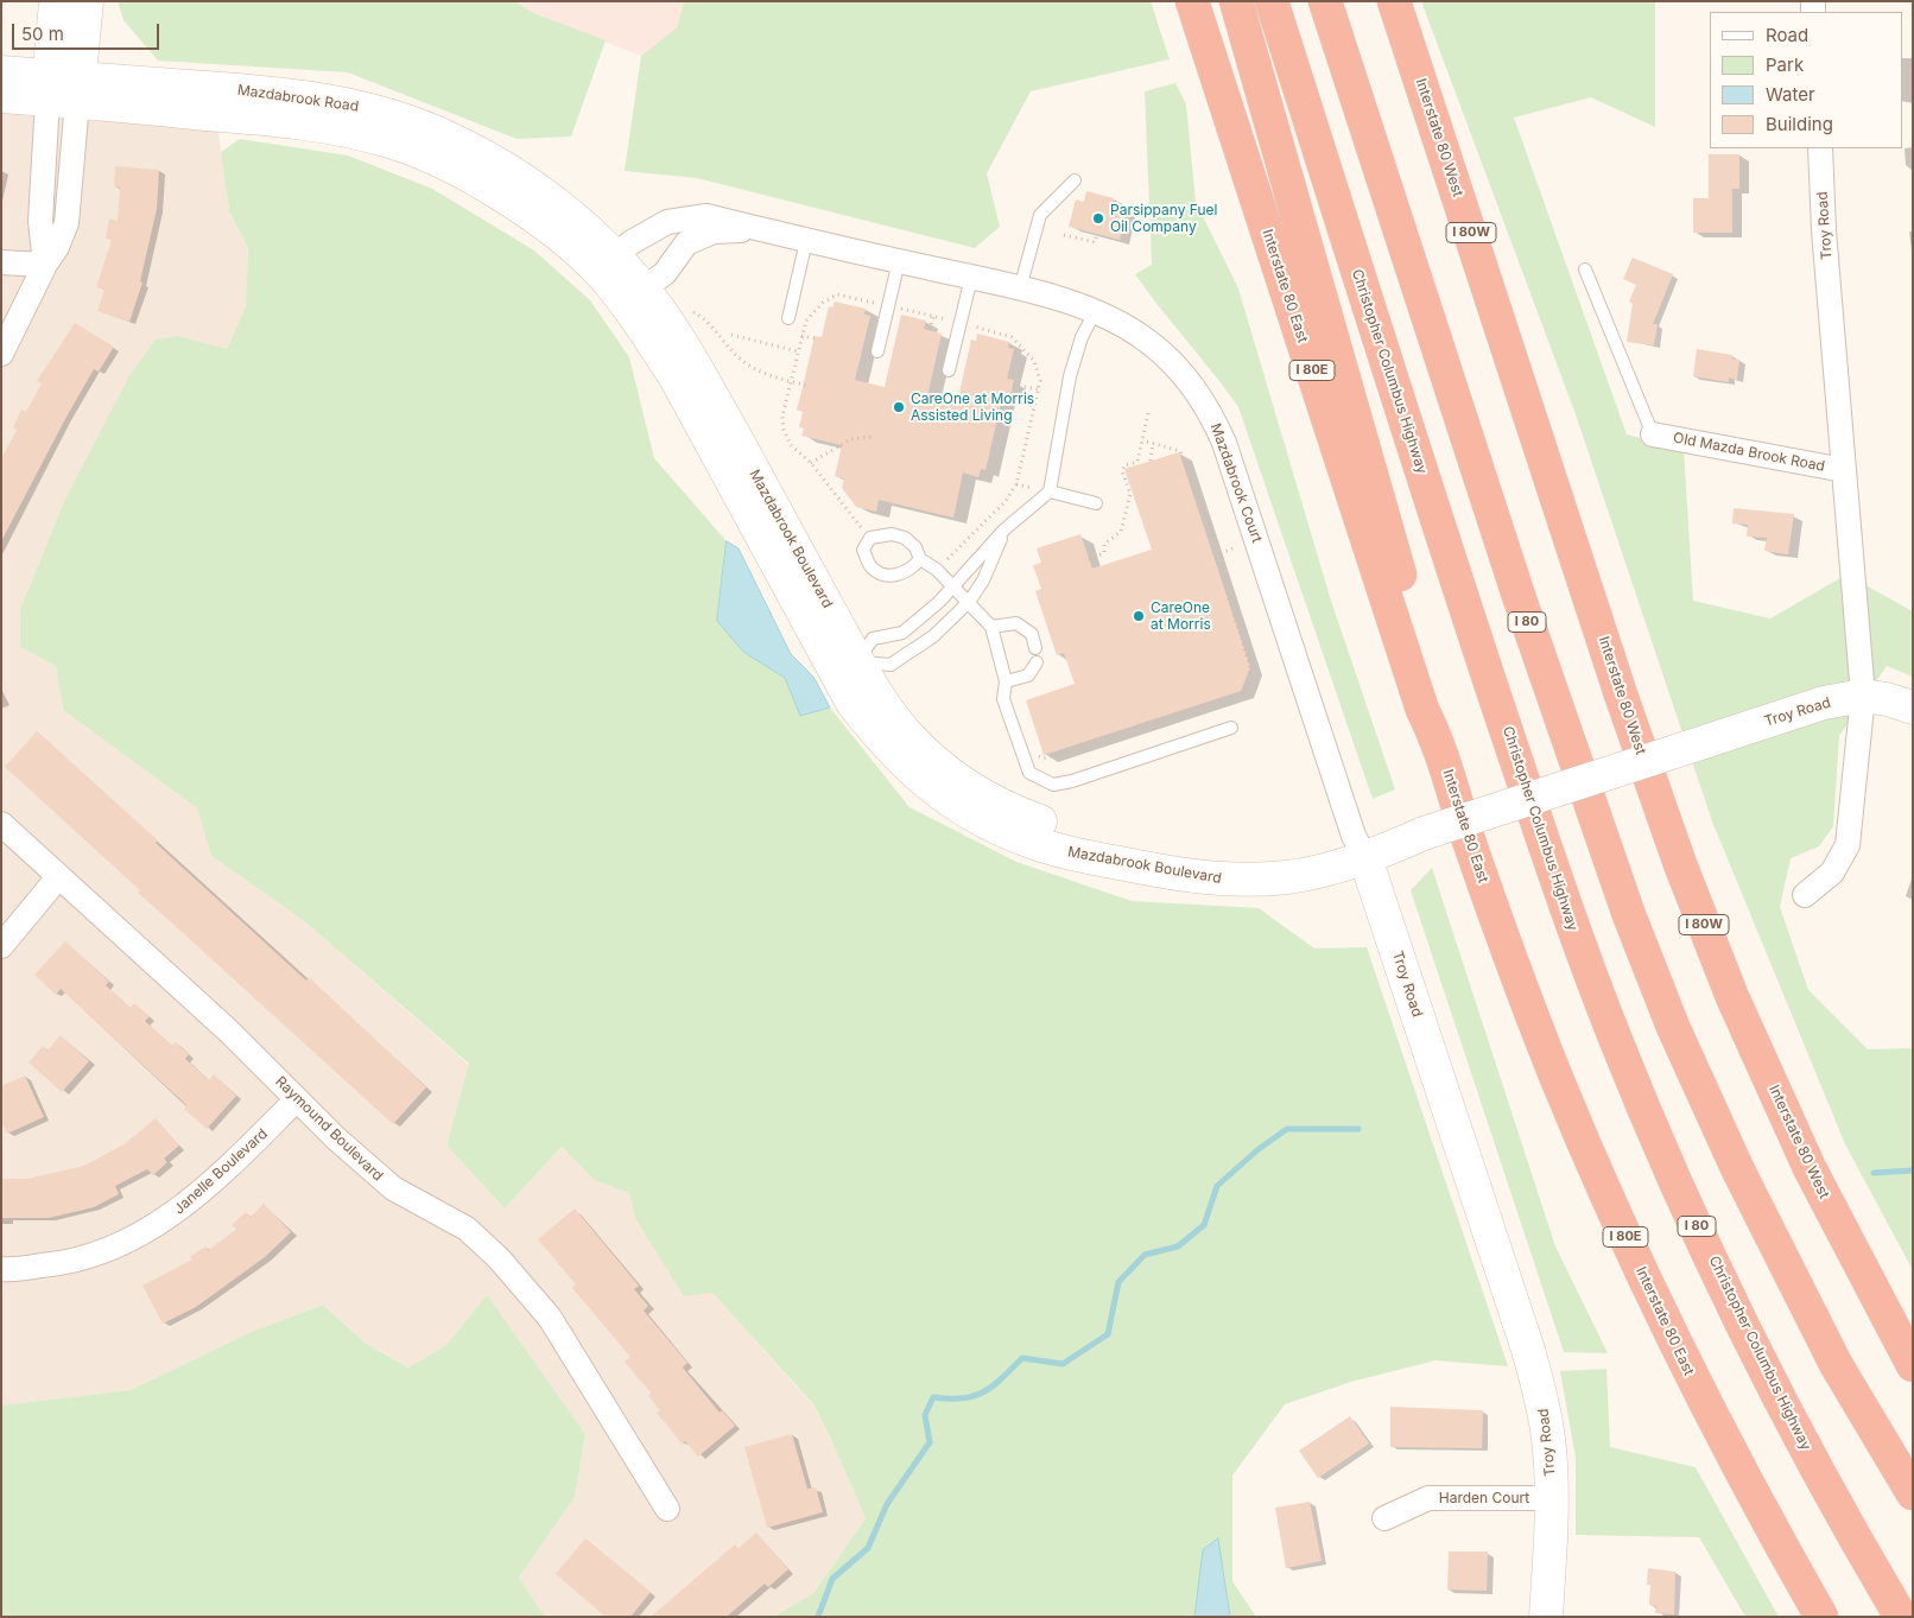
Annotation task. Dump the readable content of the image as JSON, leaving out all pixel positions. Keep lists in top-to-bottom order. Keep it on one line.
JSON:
{"streets":{"highway":["Interstate 80 West","I 80W","Interstate 80 East","I 80E","Christopher Columbus Highway","I 80"],"street":["Mazdabrook Road","Troy Road","Old Mazda Brook Road","Mazdabrook Court","Mazdabrook Boulevard","Raymound Boulevard","Janelle Boulevard","Harden Court"]},"crossings":[["Mazdabrook Road","Mazdabrook Court"],["Mazdabrook Road","Mazdabrook Boulevard"],["Troy Road","Old Mazda Brook Road"],["Troy Road","Mazdabrook Court"],["Troy Road","Mazdabrook Boulevard"],["Troy Road","Harden Court"],["Mazdabrook Court","Mazdabrook Boulevard"],["Raymound Boulevard","Janelle Boulevard"]],"places":["Parsippany Fuel Oil Company","CareOne at Morris Assisted Living","CareOne at Morris"],"legend":["Road","Park","Water","Building"],"scale_bar":"50 m"}
